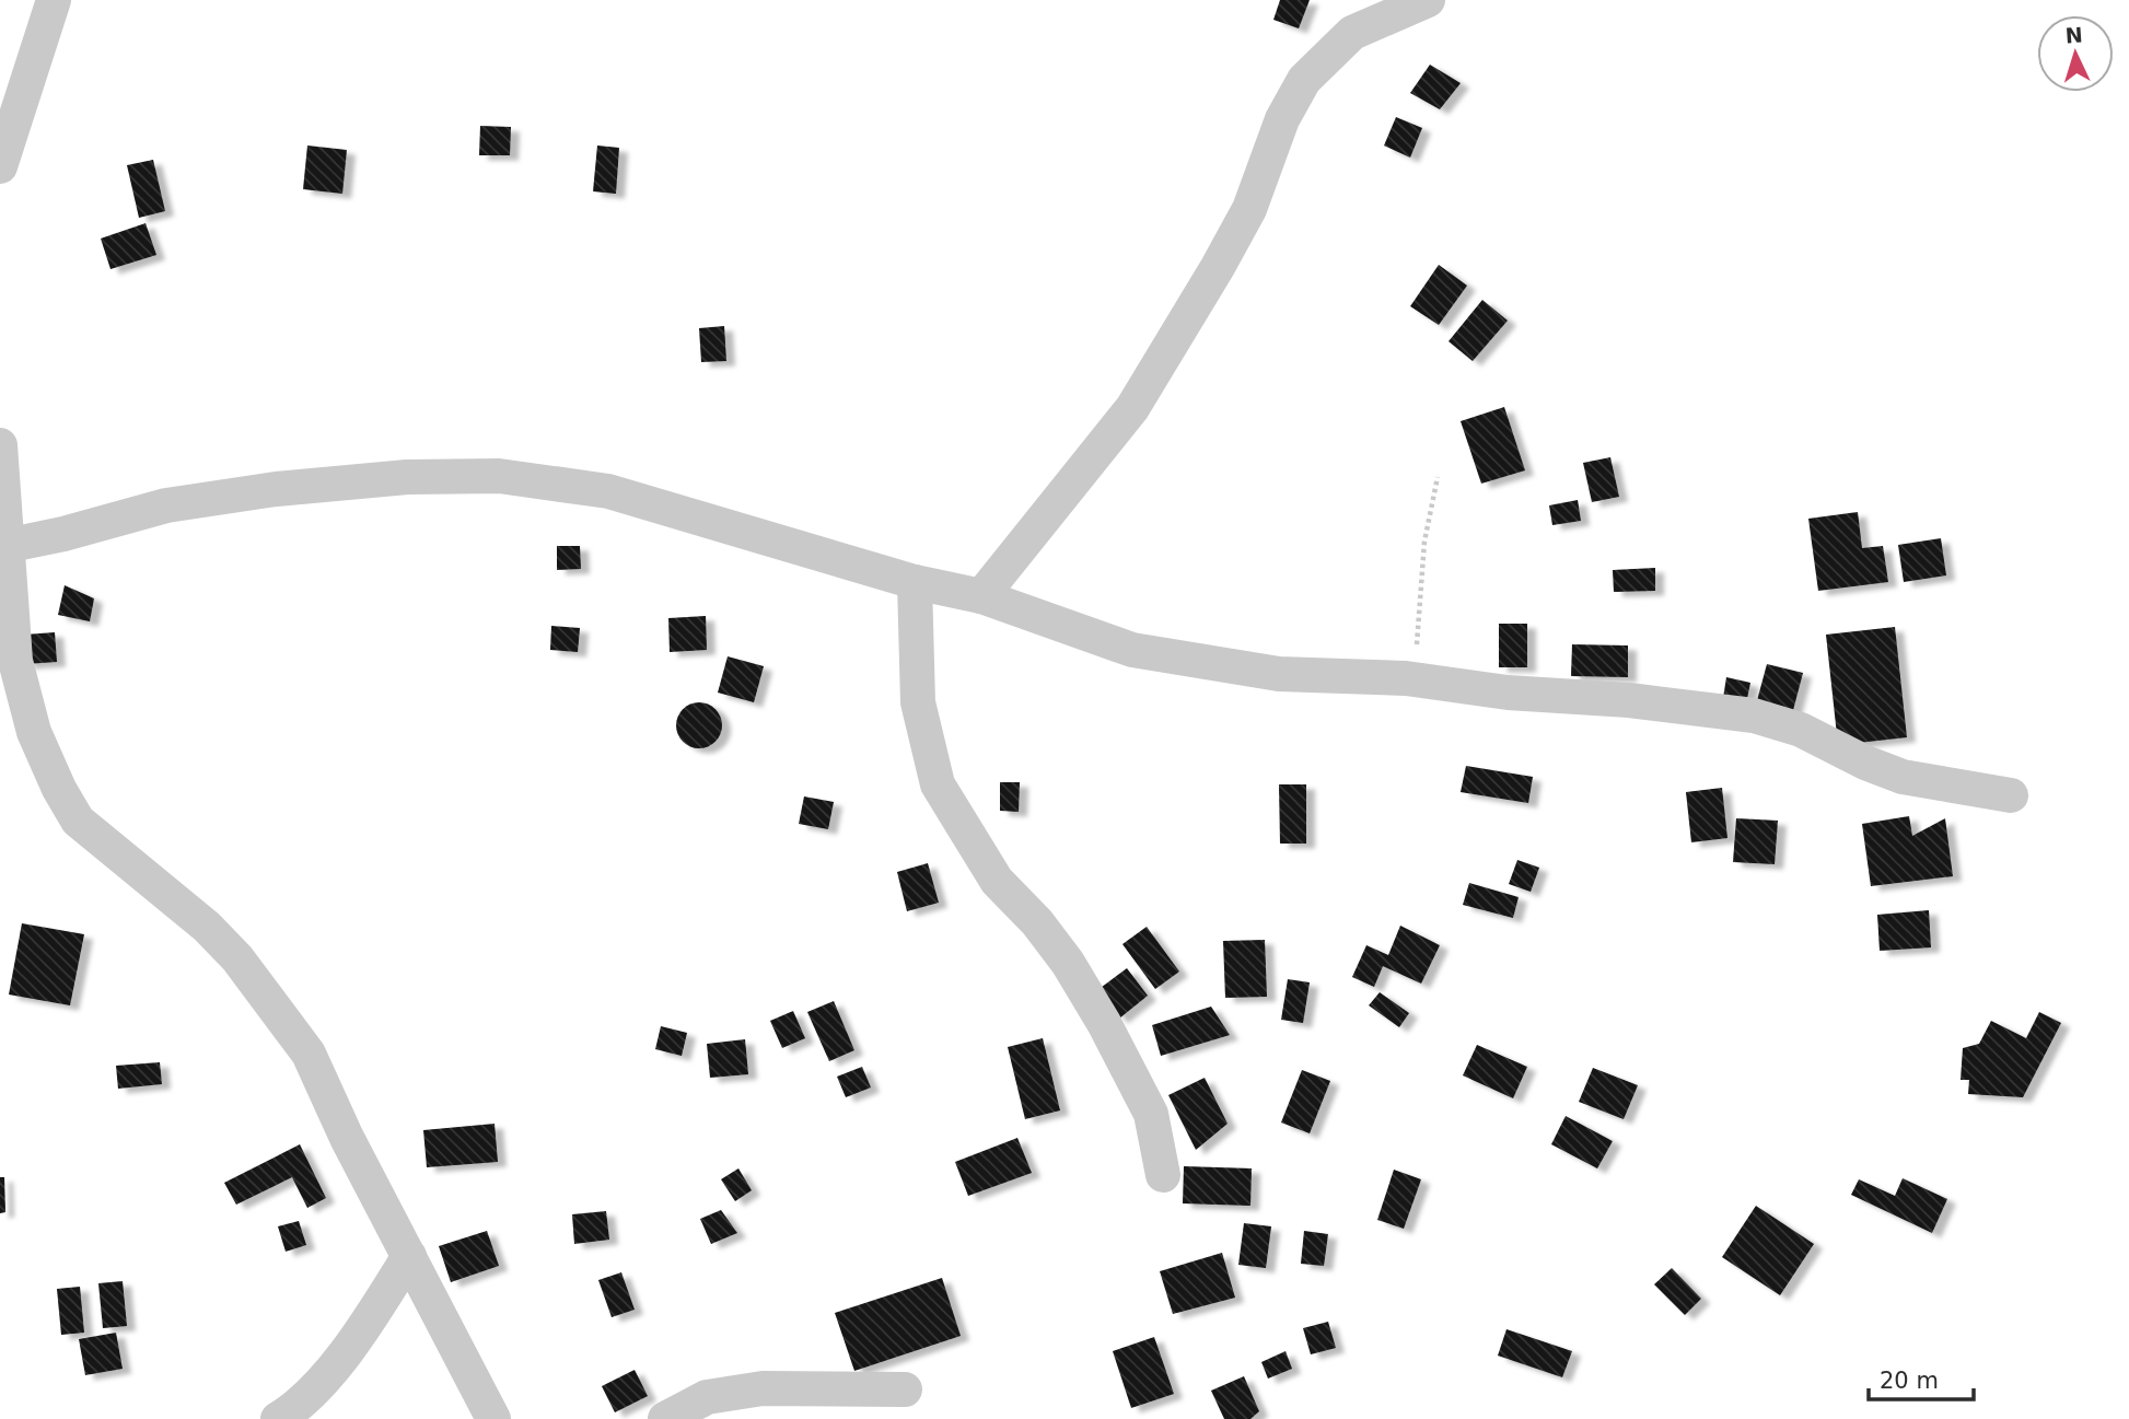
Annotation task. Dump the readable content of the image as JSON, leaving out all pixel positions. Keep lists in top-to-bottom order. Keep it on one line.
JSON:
{"scale_bar":"20 m","north":"top"}
